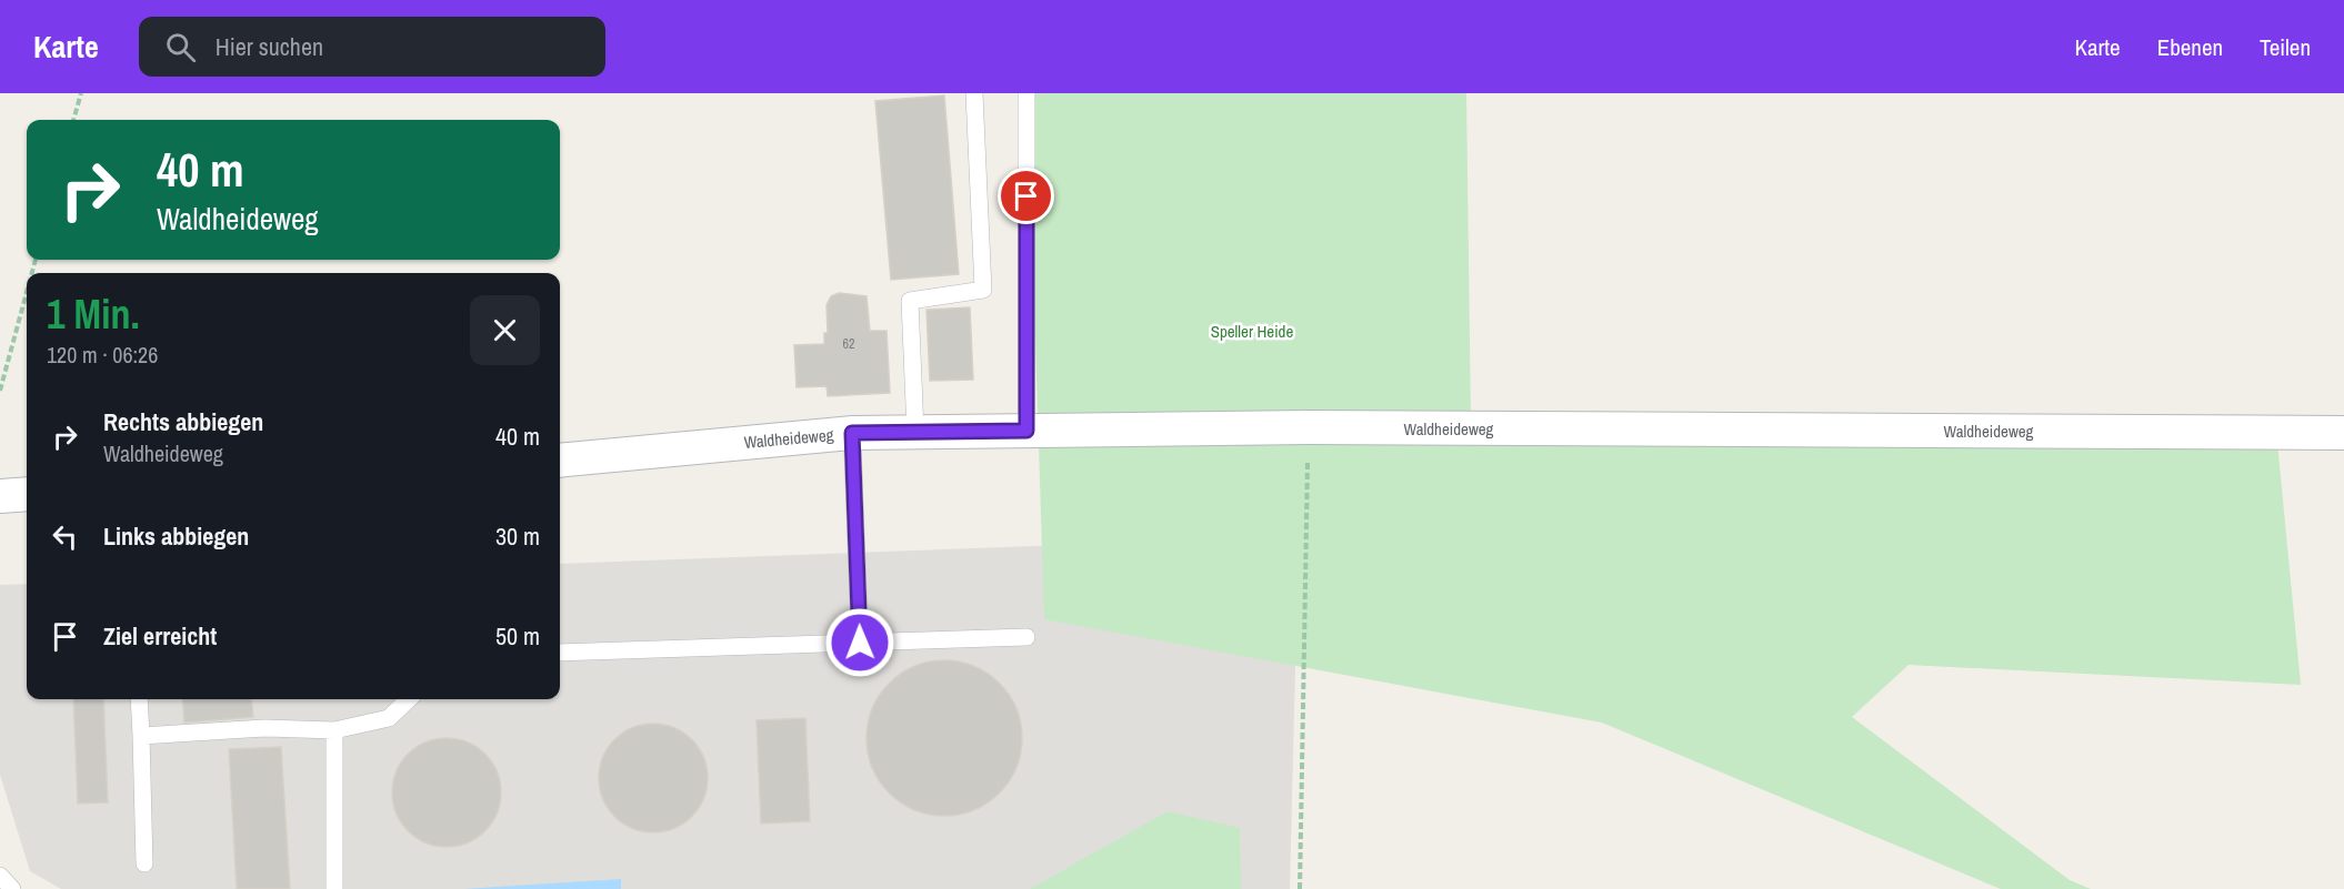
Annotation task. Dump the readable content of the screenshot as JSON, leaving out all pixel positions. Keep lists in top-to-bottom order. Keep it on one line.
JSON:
{"streets":{"street":["Waldheideweg"]},"parks":["Speller Heide"],"house_numbers":["62"],"page":{"header":"Karte","search":"Hier suchen","nav":["Karte","Ebenen","Teilen"],"turn":["40 m","Waldheideweg"],"heading":["1 Min.","120 m · 06:26"],"list":[{"name":"Rechts abbiegen","note":"Waldheideweg","value":"40 m"},{"name":"Links abbiegen","value":"30 m"},{"name":"Ziel erreicht","value":"50 m"}]}}
